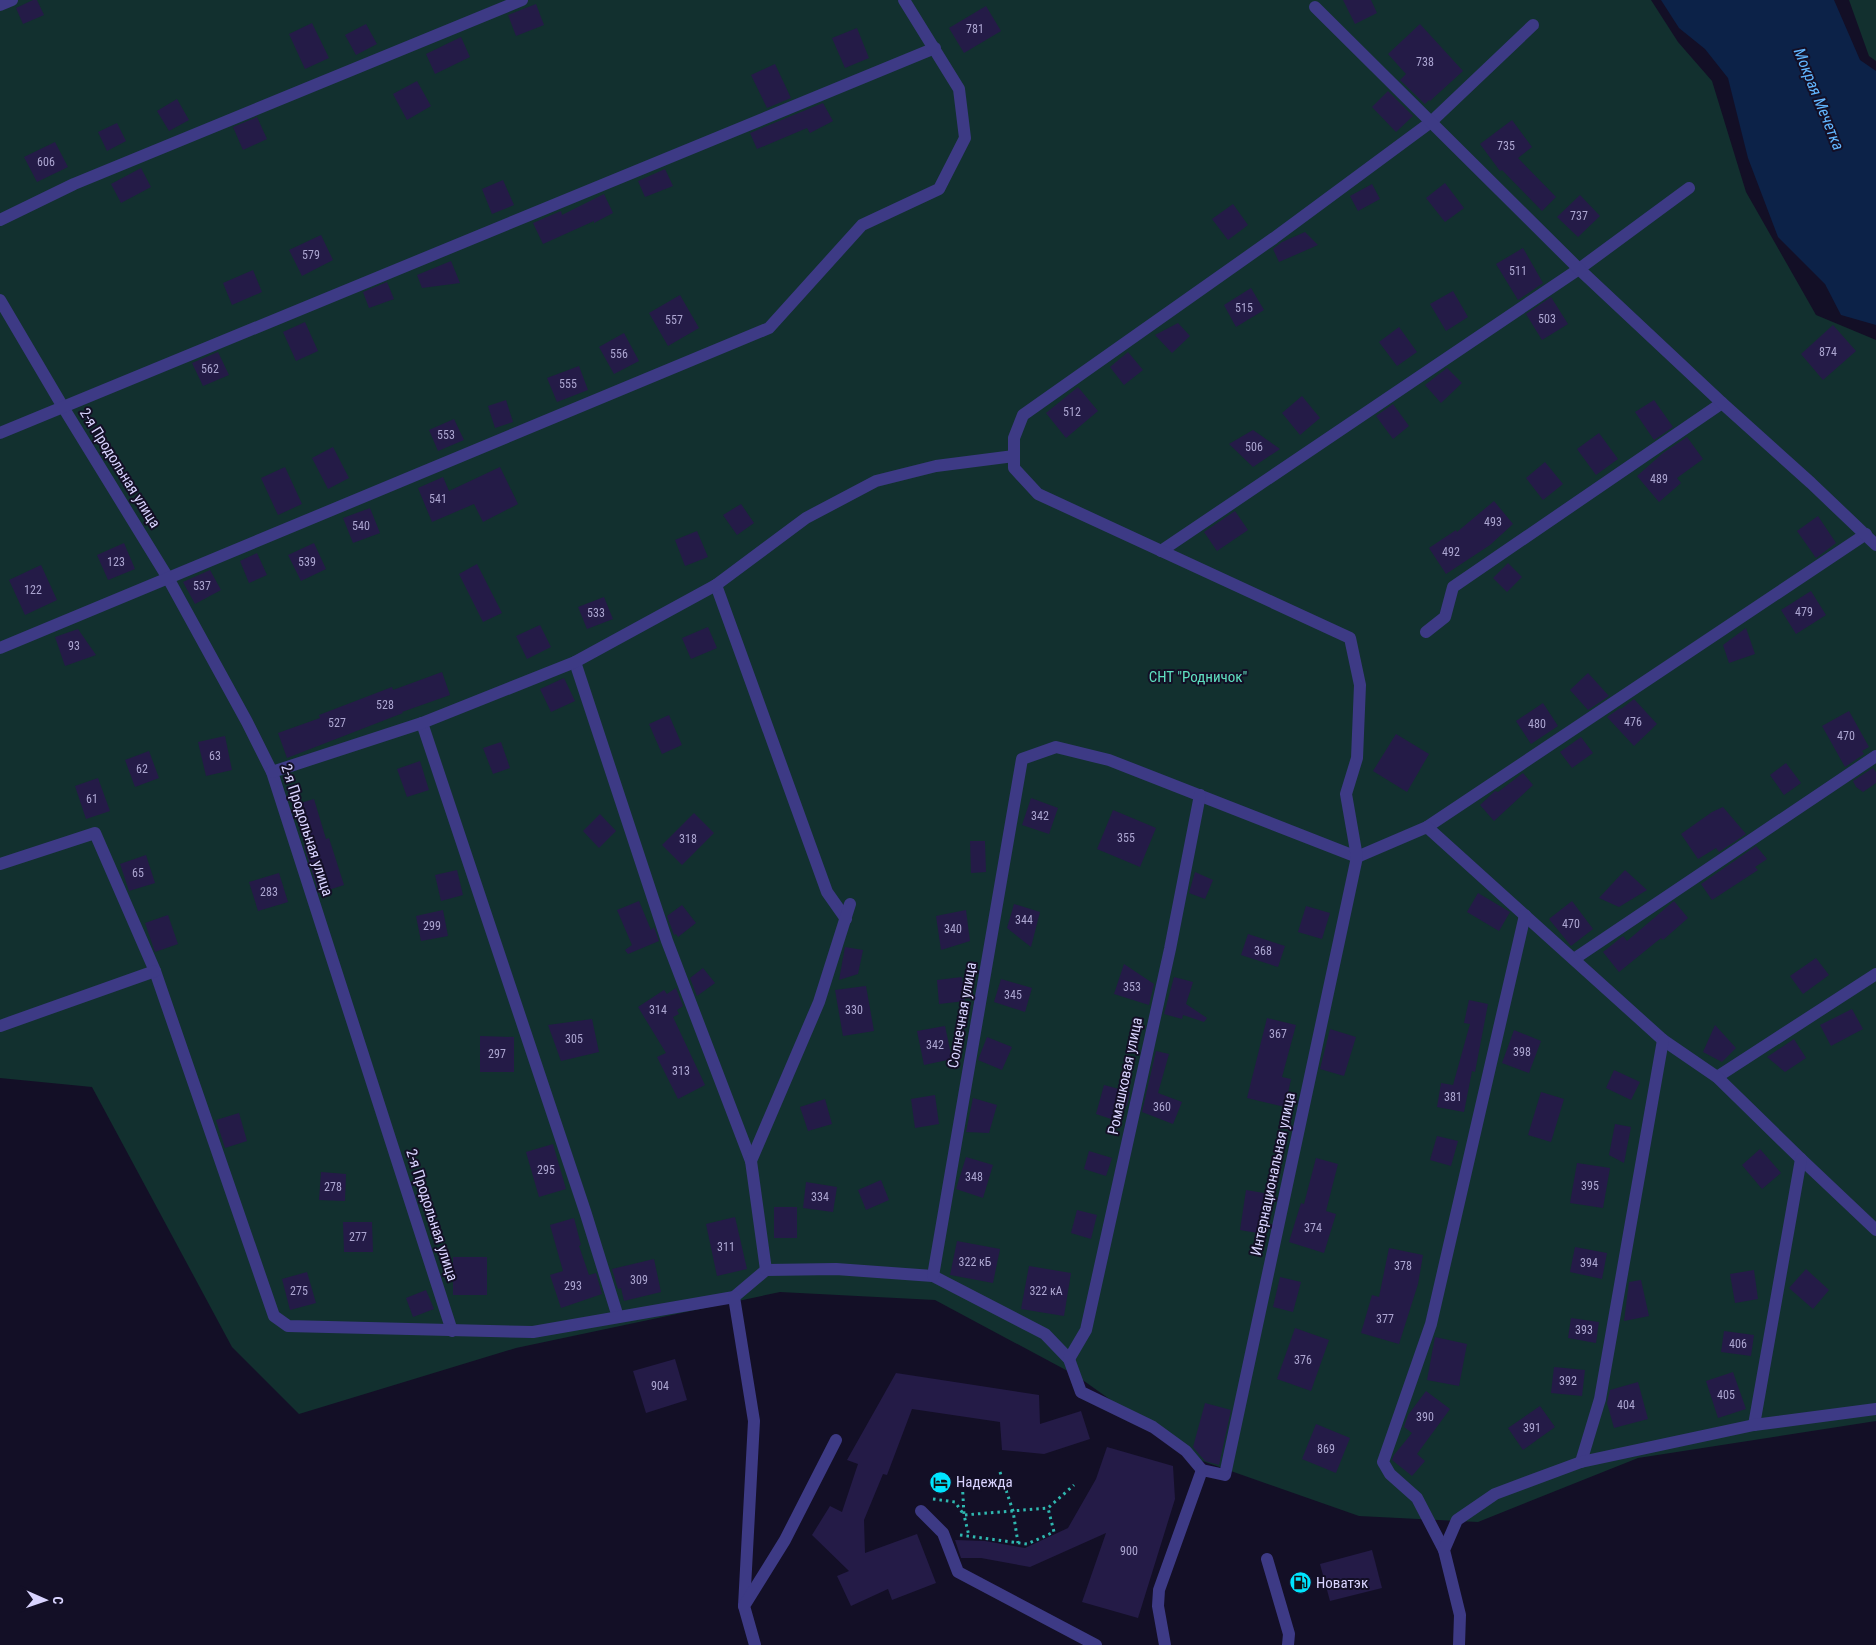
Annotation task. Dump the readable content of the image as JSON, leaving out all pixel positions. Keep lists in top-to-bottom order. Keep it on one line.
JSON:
{"streets":{"street":["2-я Продольная улица","Солнечная улица","Ромашковая улица","Интернациональная улица"]},"crossings":[["Солнечная улица","Ромашковая улица"]],"water":["Мокрая Мечетка"],"parks":["СНТ \"Родничок\""],"places":{"hotel":["Надежда"],"fuel station":["Новатэк"]},"house_numbers":["781","738","735","606","737","579","511","515","503","557","874","556","562","555","512","553","506","489","541","493","540","492","123","539","537","122","479","533","93","528","476","527","480","470","63","62","61","342","355","318","65","283","344","470","299","340","368","353","345","314","330","367","305","342","398","297","313","381","360","295","348","395","278","334","374","277","311","322 кБ","394","378","309","293","275","322 кА","377","393","406","376","392","904","405","404","390","391","869","900"],"north":"right"}
